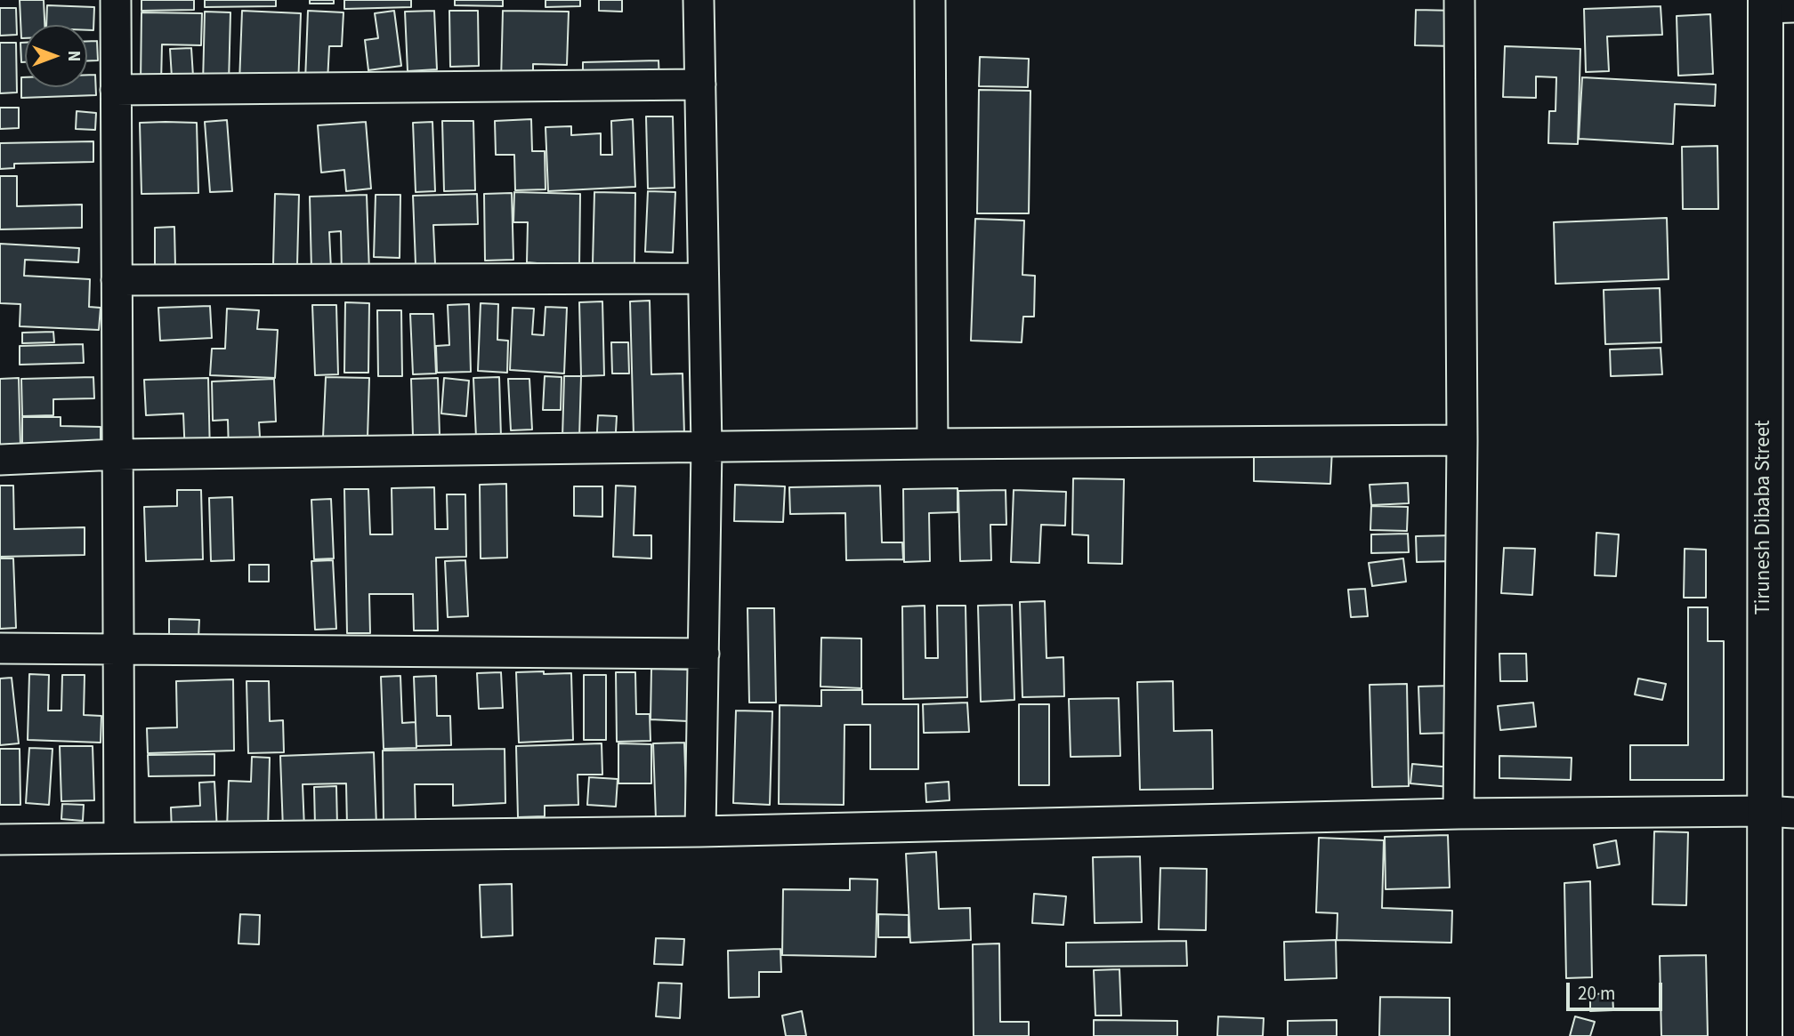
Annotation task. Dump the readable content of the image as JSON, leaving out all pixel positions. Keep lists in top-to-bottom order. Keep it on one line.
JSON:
{"streets":{"main road":["Tirunesh Dibaba Street"]},"scale_bar":"20 m","north":"right"}
